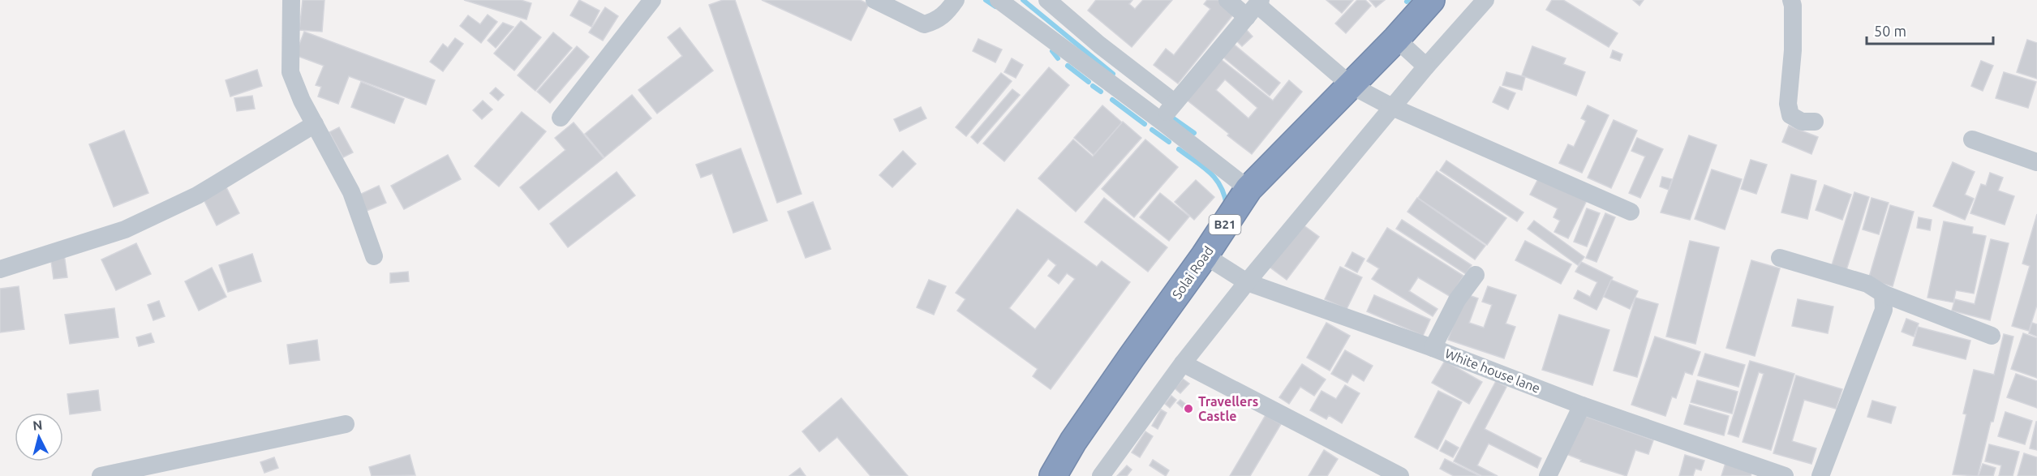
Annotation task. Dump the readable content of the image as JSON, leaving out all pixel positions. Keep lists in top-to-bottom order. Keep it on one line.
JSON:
{"streets":{"highway":["B21","Solai Road"],"street":["White house lane"]},"crossings":[["Solai Road","White house lane"]],"places":["Travellers Castle"],"scale_bar":"50 m","north":"top"}
